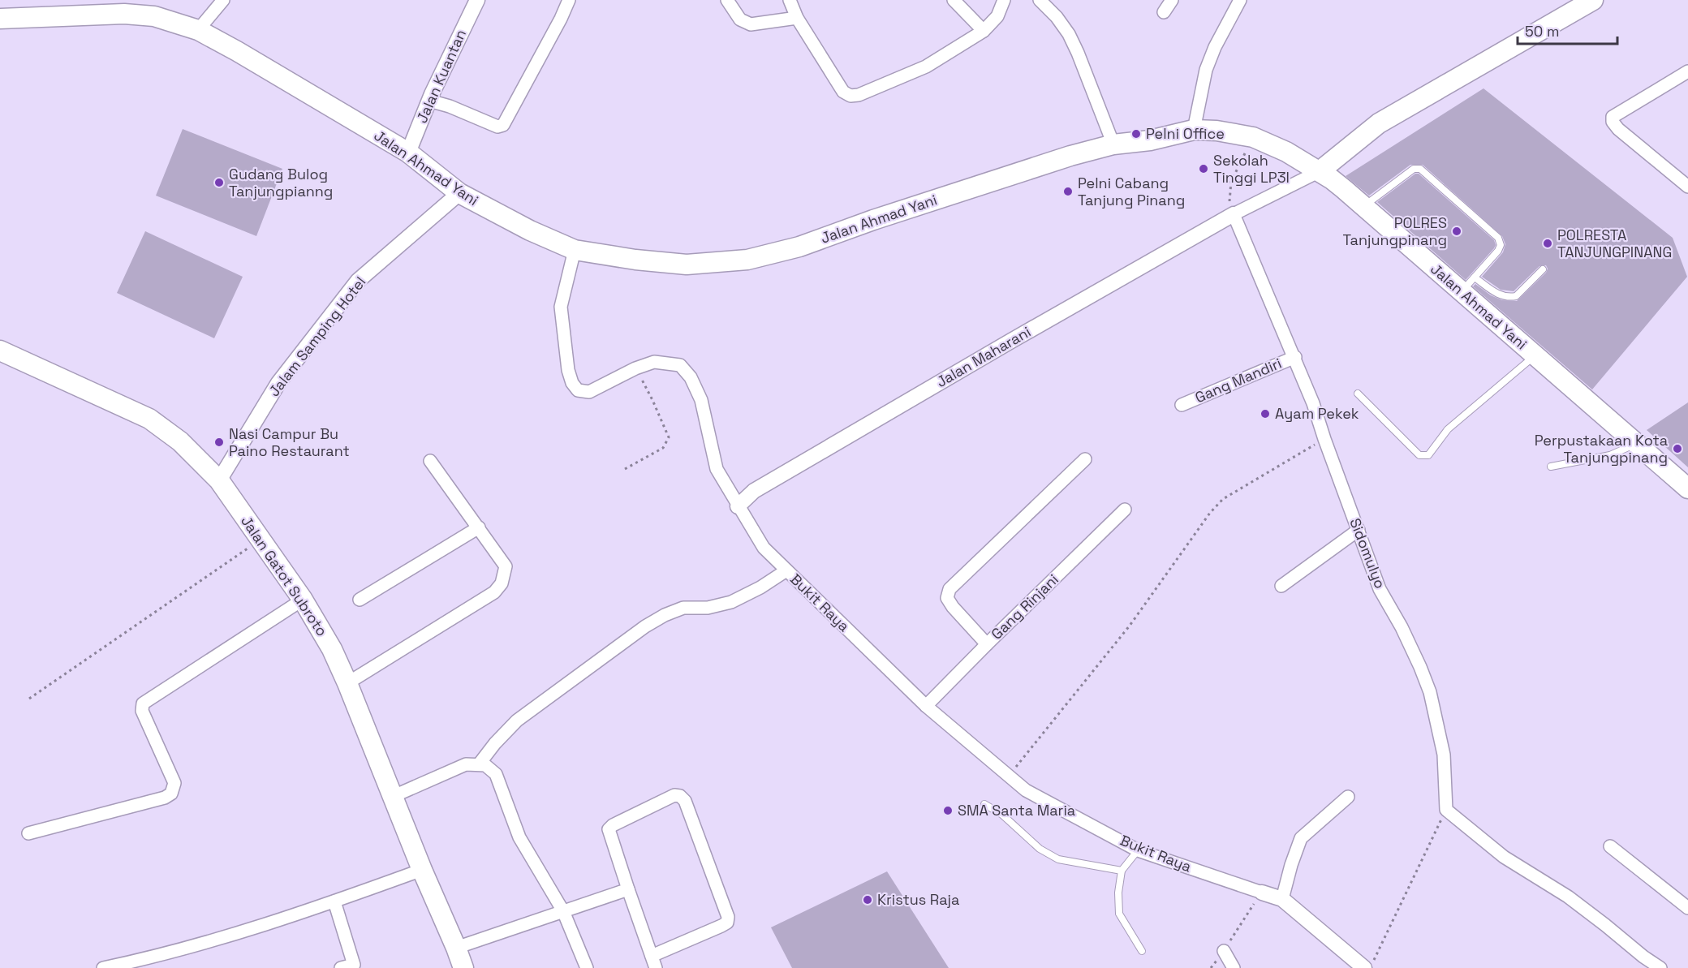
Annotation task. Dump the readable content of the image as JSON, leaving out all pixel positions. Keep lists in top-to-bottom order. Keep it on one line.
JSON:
{"streets":{"main road":["Jalan Ahmad Yani","Jalan Gatot Subroto"],"street":["Jalan Kuantan","Jalam Samping Hotel","Jalan Maharani","Gang Mandiri","Sidomulyo","Bukit Raya","Gang Rinjani"]},"crossings":[["Jalan Kuantan","Jalan Ahmad Yani"],["Jalan Ahmad Yani","Jalam Samping Hotel"],["Jalan Ahmad Yani","Bukit Raya"],["Jalam Samping Hotel","Jalan Gatot Subroto"],["Jalan Maharani","Sidomulyo"],["Jalan Maharani","Bukit Raya"],["Gang Mandiri","Sidomulyo"],["Bukit Raya","Gang Rinjani"]],"places":["Pelni Office","Sekolah Tinggi LP3I","Gudang Bulog Tanjungpianng","Pelni Cabang Tanjung Pinang","POLRES Tanjungpinang","POLRESTA TANJUNGPINANG","Ayam Pekek","Nasi Campur Bu Paino Restaurant","Perpustakaan Kota Tanjungpinang","SMA Santa Maria","Kristus Raja"],"scale_bar":"50 m"}
